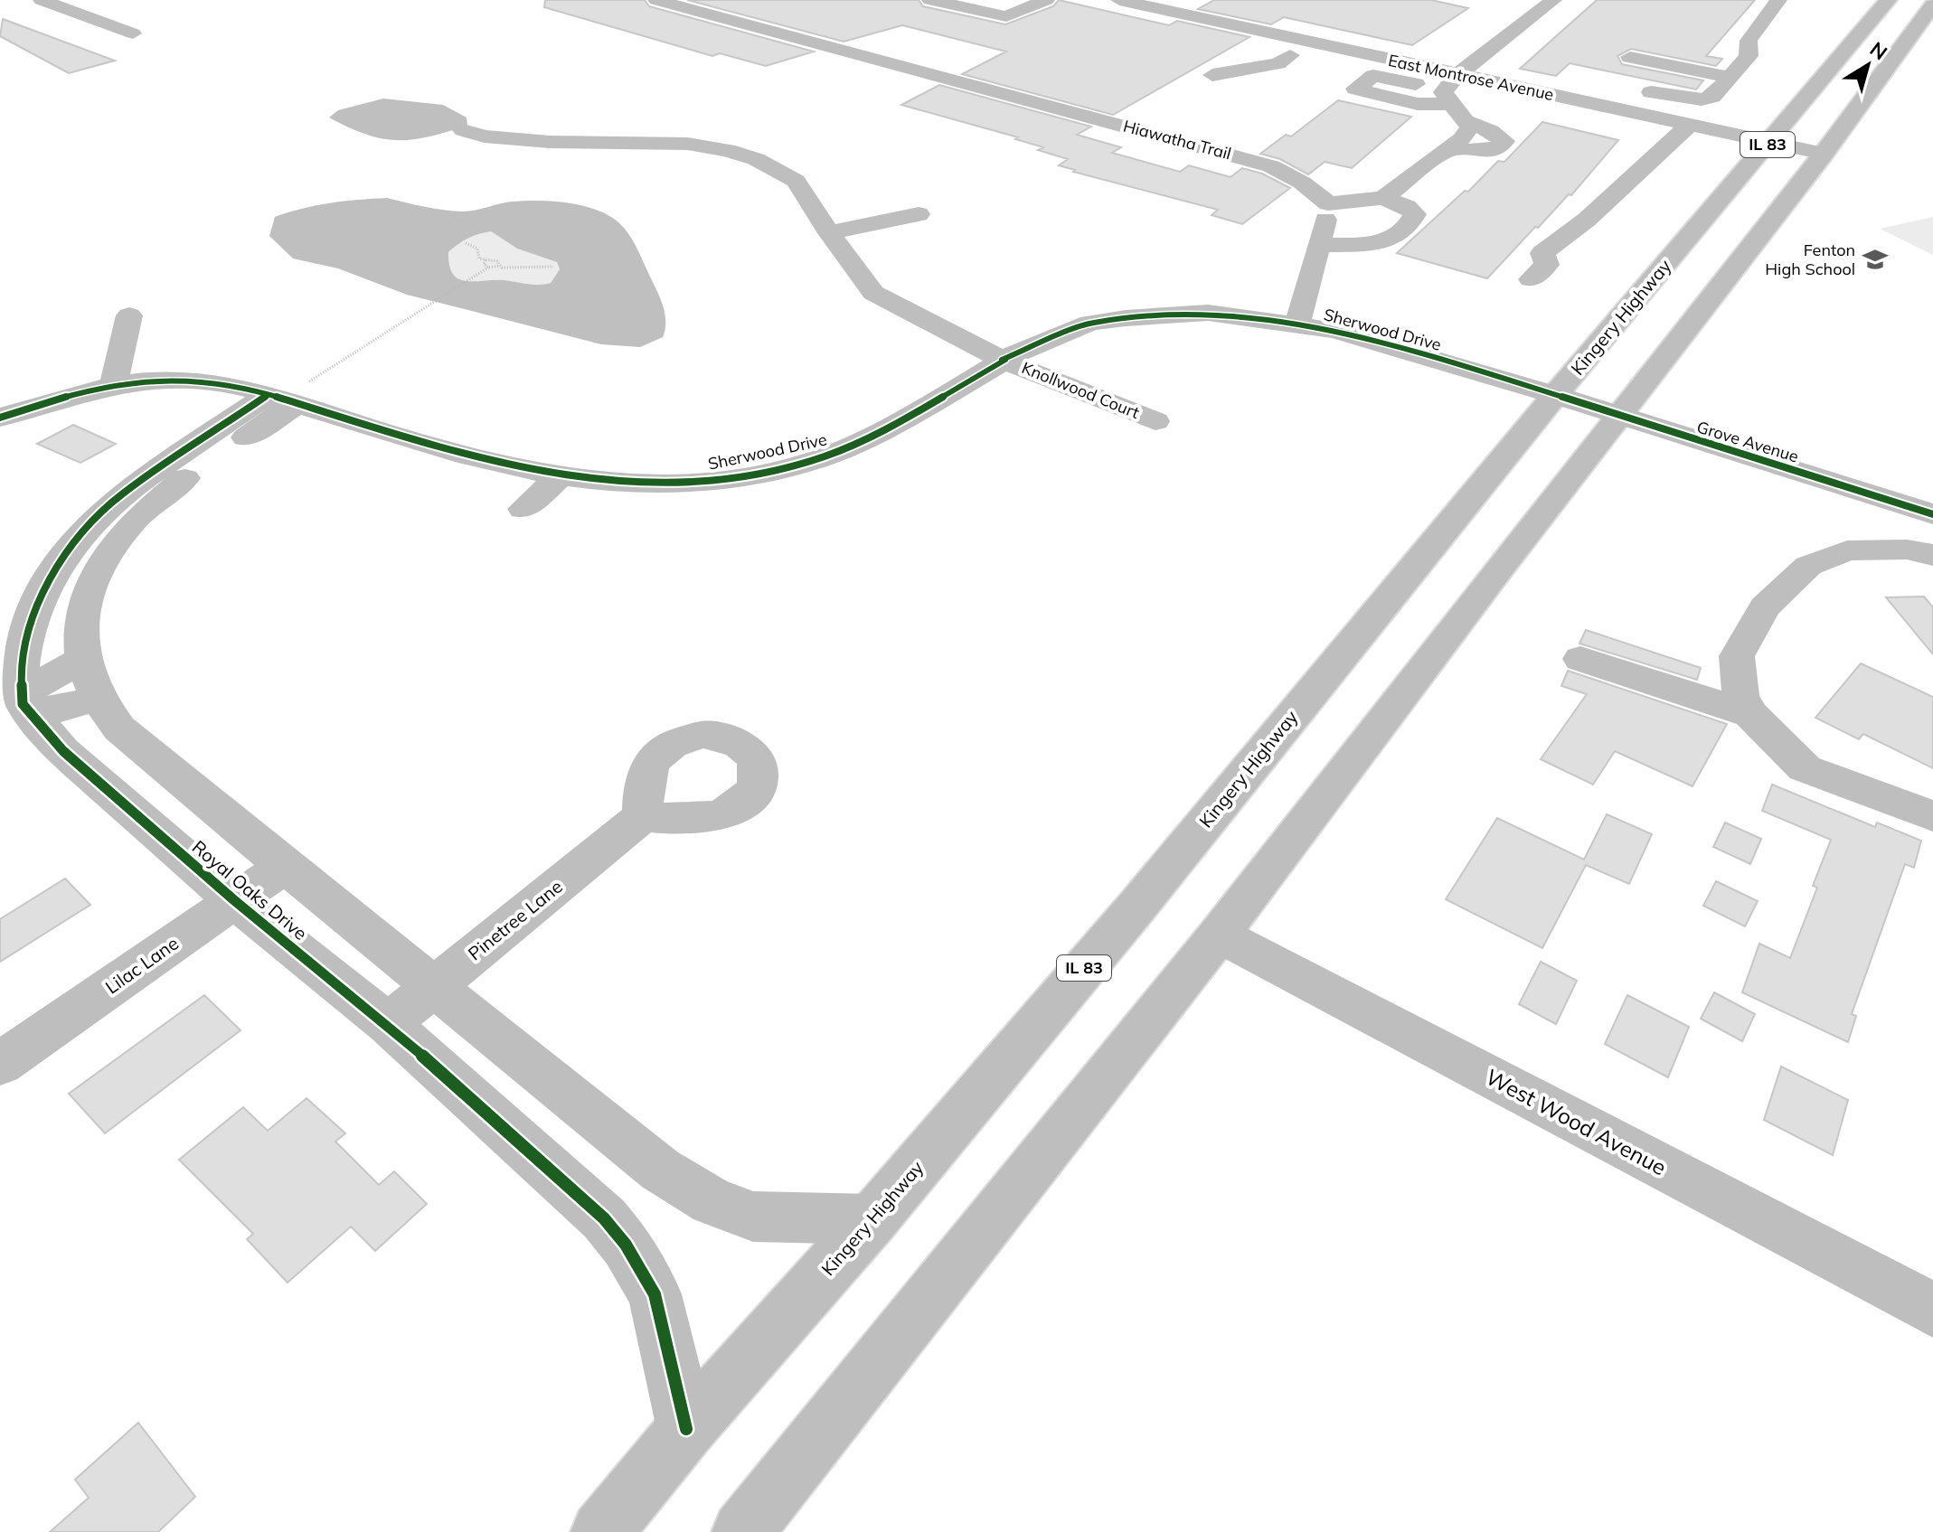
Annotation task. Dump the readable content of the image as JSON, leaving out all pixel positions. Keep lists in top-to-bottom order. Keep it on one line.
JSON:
{"streets":{"main road":["East Montrose Avenue","Hiawatha Trail","IL 83","Kingery Highway","Sherwood Drive","Knollwood Court","Grove Avenue","Royal Oaks Drive","Pinetree Lane","Lilac Lane","West Wood Avenue"]},"crossings":[["East Montrose Avenue","IL 83"],["East Montrose Avenue","Kingery Highway"],["IL 83","Grove Avenue"],["IL 83","West Wood Avenue"],["Kingery Highway","Sherwood Drive"],["Kingery Highway","Grove Avenue"],["Kingery Highway","Royal Oaks Drive"],["Sherwood Drive","Knollwood Court"],["Sherwood Drive","Grove Avenue"],["Royal Oaks Drive","Pinetree Lane"],["Royal Oaks Drive","Lilac Lane"]],"places":{"school or university":["Fenton High School"]},"north":"top right"}
